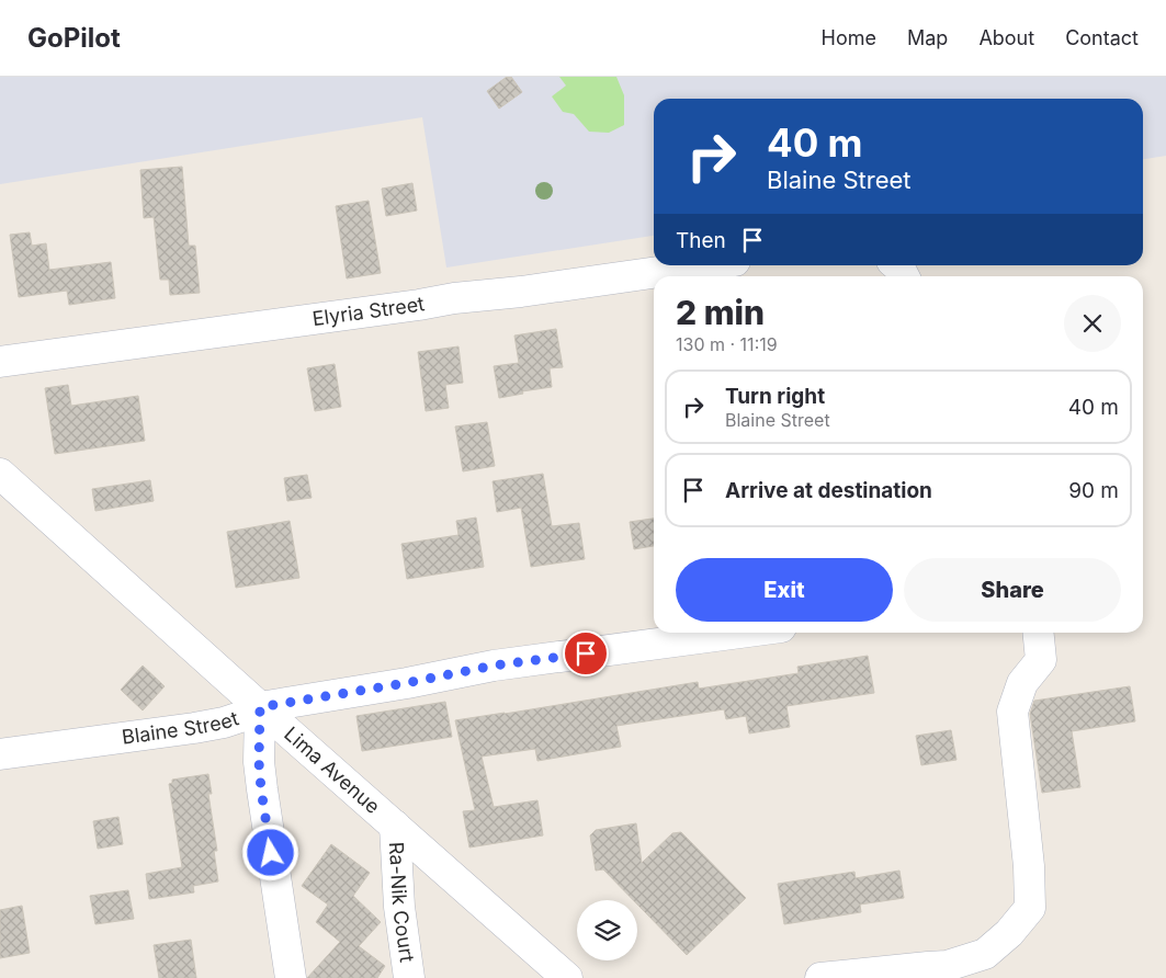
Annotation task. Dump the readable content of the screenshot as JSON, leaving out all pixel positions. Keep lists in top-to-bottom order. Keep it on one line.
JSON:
{"streets":{"street":["Elyria Street","Blaine Street","Lima Avenue","Ra-Nik Court"]},"crossings":[["Blaine Street","Lima Avenue"],["Lima Avenue","Ra-Nik Court"]],"page":{"header":"GoPilot","nav":["Home","Map","About","Contact"],"turn":["40 m","Blaine Street"],"then":"Then","heading":["2 min","130 m · 11:19"],"list":[{"name":"Turn right","note":"Blaine Street","value":"40 m"},{"name":"Arrive at destination","value":"90 m"}],"buttons":["Exit","Share"]}}
